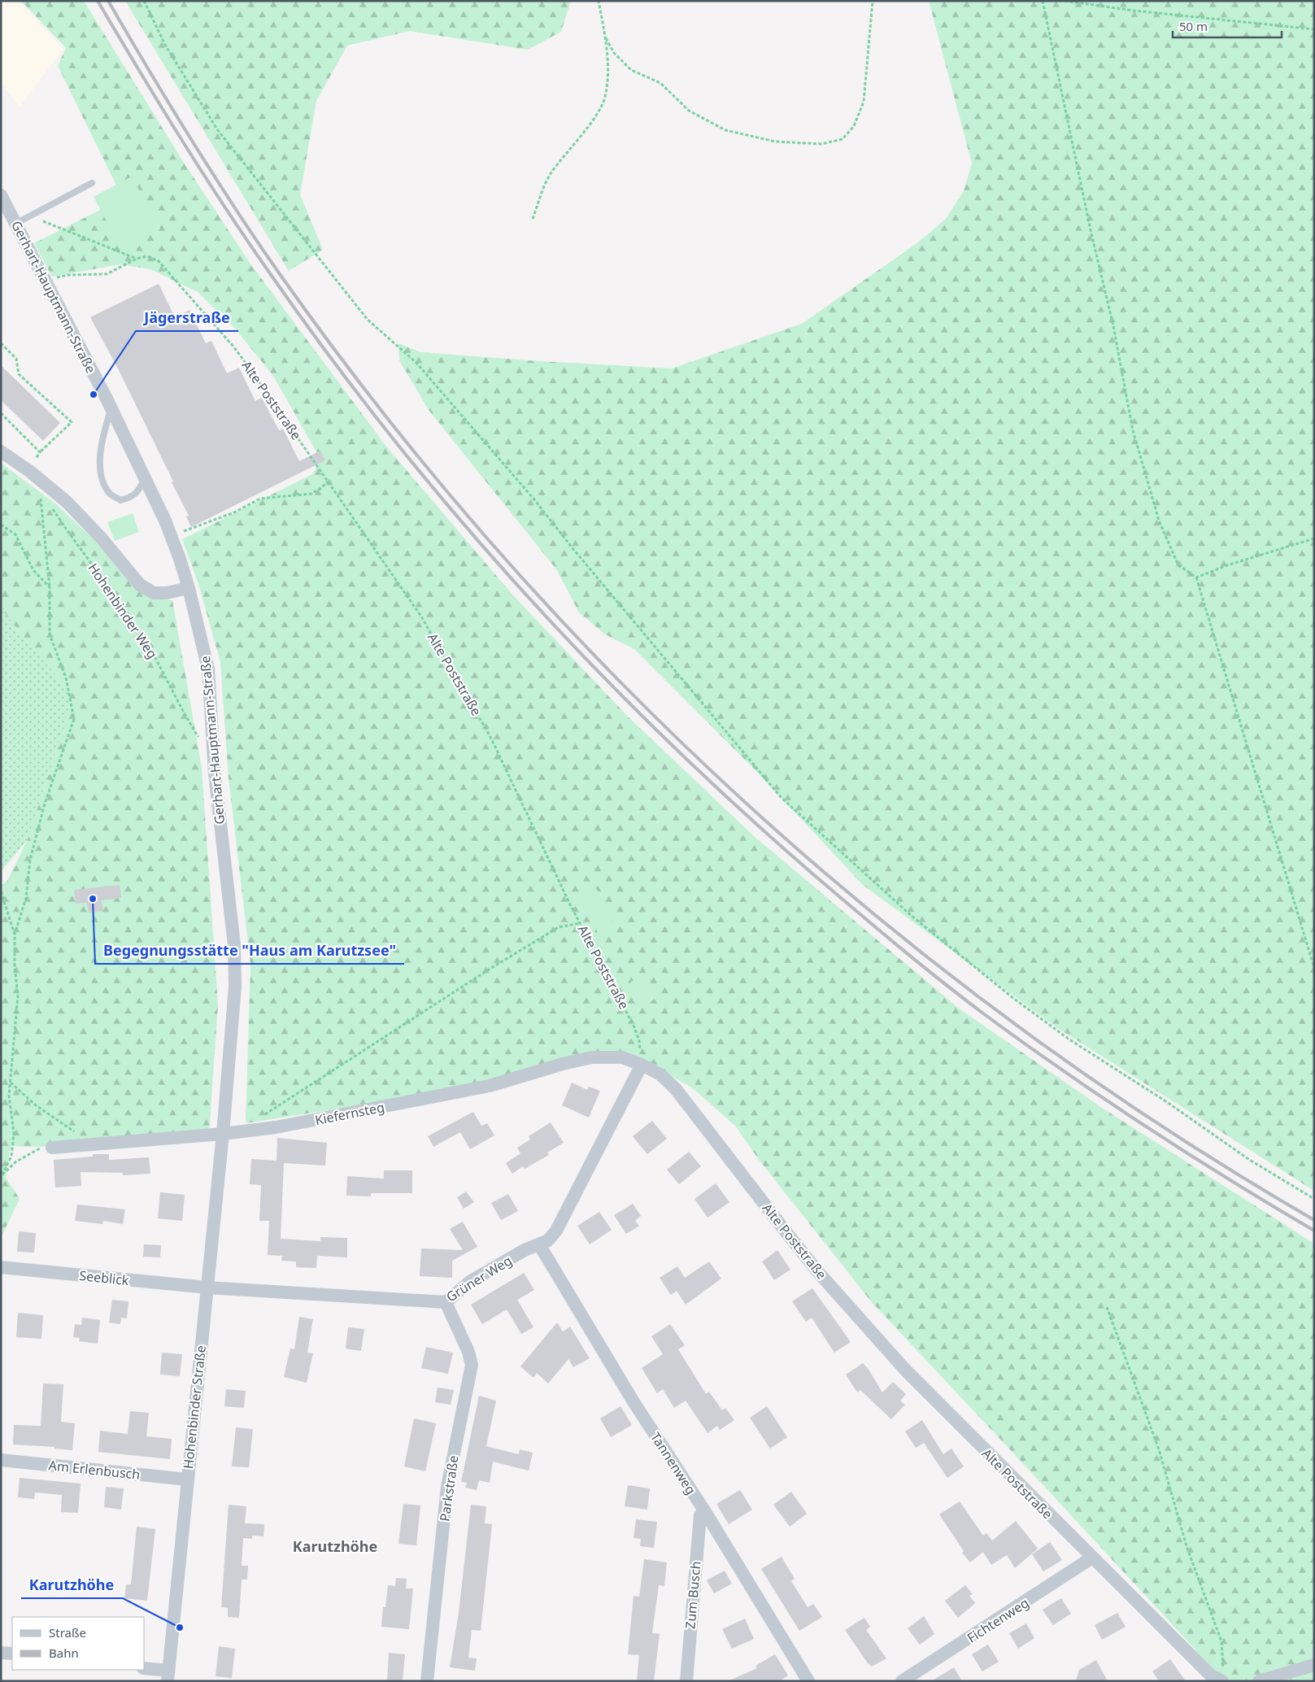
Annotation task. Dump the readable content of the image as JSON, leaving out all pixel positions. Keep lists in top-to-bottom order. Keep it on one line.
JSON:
{"streets":{"street":["Gerhart-Hauptmann-Straße","Alte Poststraße","Hohenbinder Weg","Kiefernsteg","Seeblick","Grüner Weg","Hohenbinder Straße","Tannenweg","Am Erlenbusch","Parkstraße","Zum Busch","Fichtenweg"]},"crossings":[["Gerhart-Hauptmann-Straße","Hohenbinder Weg"],["Gerhart-Hauptmann-Straße","Kiefernsteg"],["Gerhart-Hauptmann-Straße","Hohenbinder Straße"],["Alte Poststraße","Kiefernsteg"],["Alte Poststraße","Grüner Weg"],["Alte Poststraße","Fichtenweg"],["Kiefernsteg","Grüner Weg"],["Kiefernsteg","Hohenbinder Straße"],["Seeblick","Grüner Weg"],["Seeblick","Hohenbinder Straße"],["Grüner Weg","Hohenbinder Straße"],["Grüner Weg","Tannenweg"],["Grüner Weg","Parkstraße"],["Hohenbinder Straße","Am Erlenbusch"],["Tannenweg","Zum Busch"]],"districts":["Karutzhöhe"],"places":["Jägerstraße","Begegnungsstätte \"Haus am Karutzsee\"","Karutzhöhe"],"legend":["Straße","Bahn"],"scale_bar":"50 m"}
